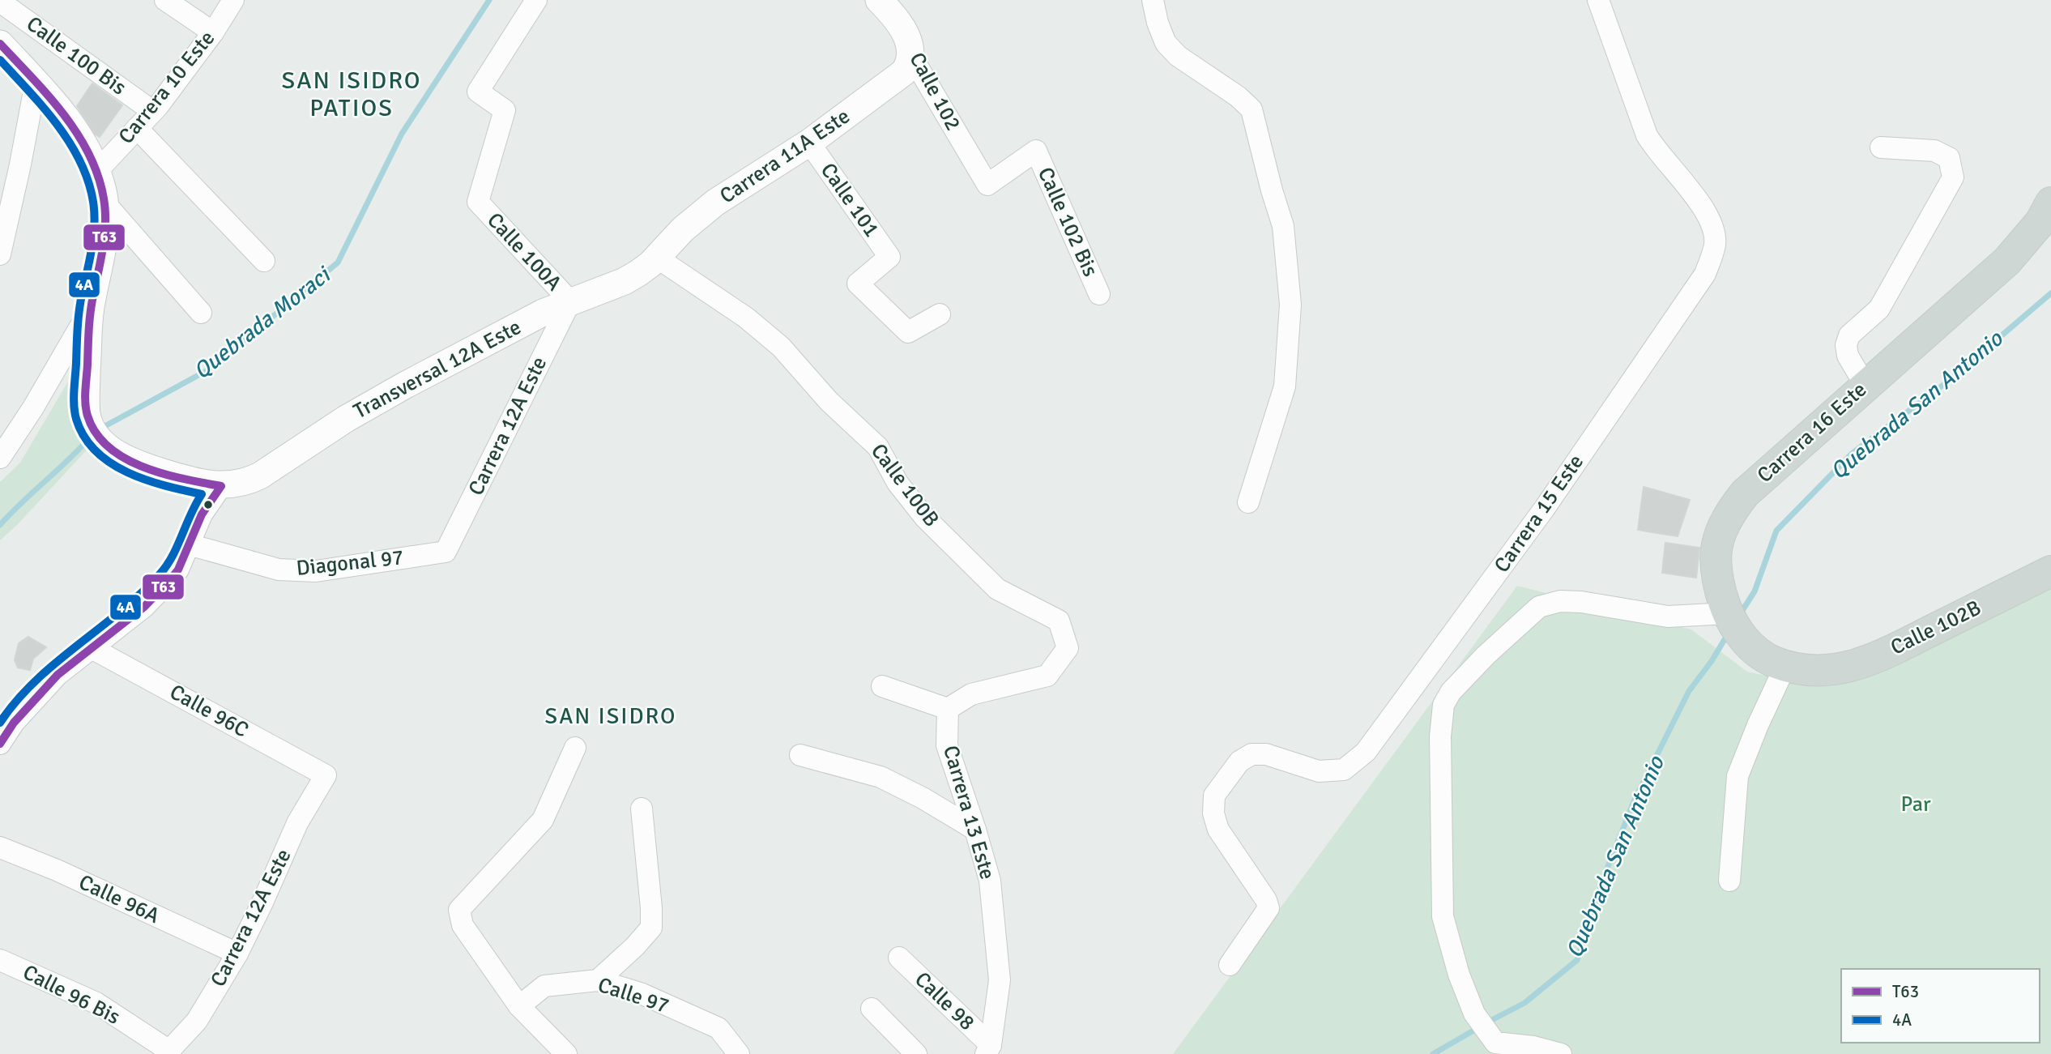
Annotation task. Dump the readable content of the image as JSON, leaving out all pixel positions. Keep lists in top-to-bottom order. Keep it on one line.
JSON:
{"streets":{"main road":["Carrera 16 Este","Calle 102B"],"street":["Calle 100 Bis","Carrera 10 Este","Calle 102","Carrera 11A Este","Calle 101","Calle 102 Bis","Calle 100A","Transversal 12A Este","Carrera 12A Este","Calle 100B","Carrera 15 Este","Diagonal 97","Calle 96C","Carrera 13 Este","Calle 96A","Calle 96 Bis","Calle 97","Calle 98"]},"crossings":[["Calle 100 Bis","Carrera 10 Este"],["Calle 102","Carrera 11A Este"],["Calle 102","Calle 102 Bis"],["Carrera 11A Este","Calle 101"],["Carrera 11A Este","Transversal 12A Este"],["Carrera 11A Este","Calle 100B"],["Calle 100A","Transversal 12A Este"],["Calle 100A","Carrera 12A Este"],["Transversal 12A Este","Carrera 12A Este"],["Transversal 12A Este","Calle 100B"],["Carrera 12A Este","Diagonal 97"],["Carrera 12A Este","Calle 96C"],["Carrera 12A Este","Calle 96A"],["Carrera 12A Este","Calle 96 Bis"],["Carrera 16 Este","Calle 102B"],["Calle 100B","Carrera 13 Este"],["Carrera 13 Este","Calle 98"]],"districts":["SAN ISIDRO PATIOS","SAN ISIDRO"],"water":["Quebrada Moraci","Quebrada San Antonio"],"parks":["Par"],"lines":["transit line T63","transit line 4A"],"legend":["T63","4A"]}
